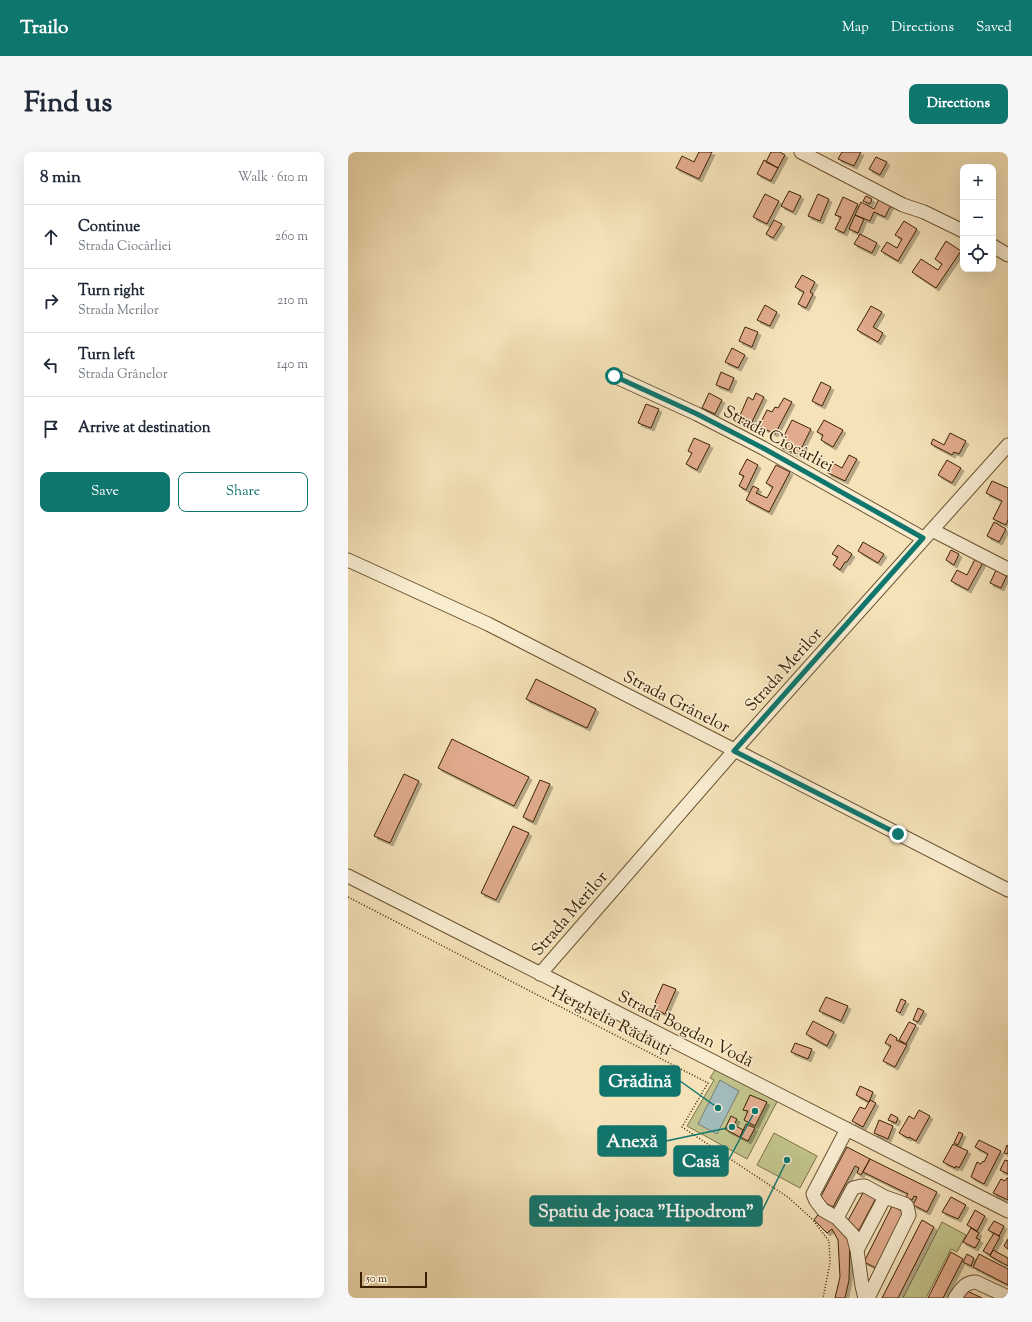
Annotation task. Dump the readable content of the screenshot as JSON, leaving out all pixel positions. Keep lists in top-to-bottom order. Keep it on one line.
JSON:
{"streets":{"street":["Strada Ciocârliei","Strada Merilor","Strada Grânelor","Strada Bogdan Vodă"],"path":["Herghelia Rădăuți"]},"crossings":[["Strada Ciocârliei","Strada Merilor"],["Strada Merilor","Strada Grânelor"],["Strada Merilor","Strada Bogdan Vodă"]],"places":["Grădină","Casă","Anexă","Spatiu de joaca \"Hipodrom\""],"scale_bar":"50 m","page":{"header":"Trailo","nav":["Map","Directions","Saved"],"title":"Find us","buttons":["Directions",["Save","Share"]],"heading":["8 min","Walk · 610 m"],"map_buttons":["+","−"],"list":[["Continue","Strada Ciocârliei","260 m"],["Turn right","Strada Merilor","210 m"],["Turn left","Strada Grânelor","140 m"],"Arrive at destination"],"scale":"50 m"}}
